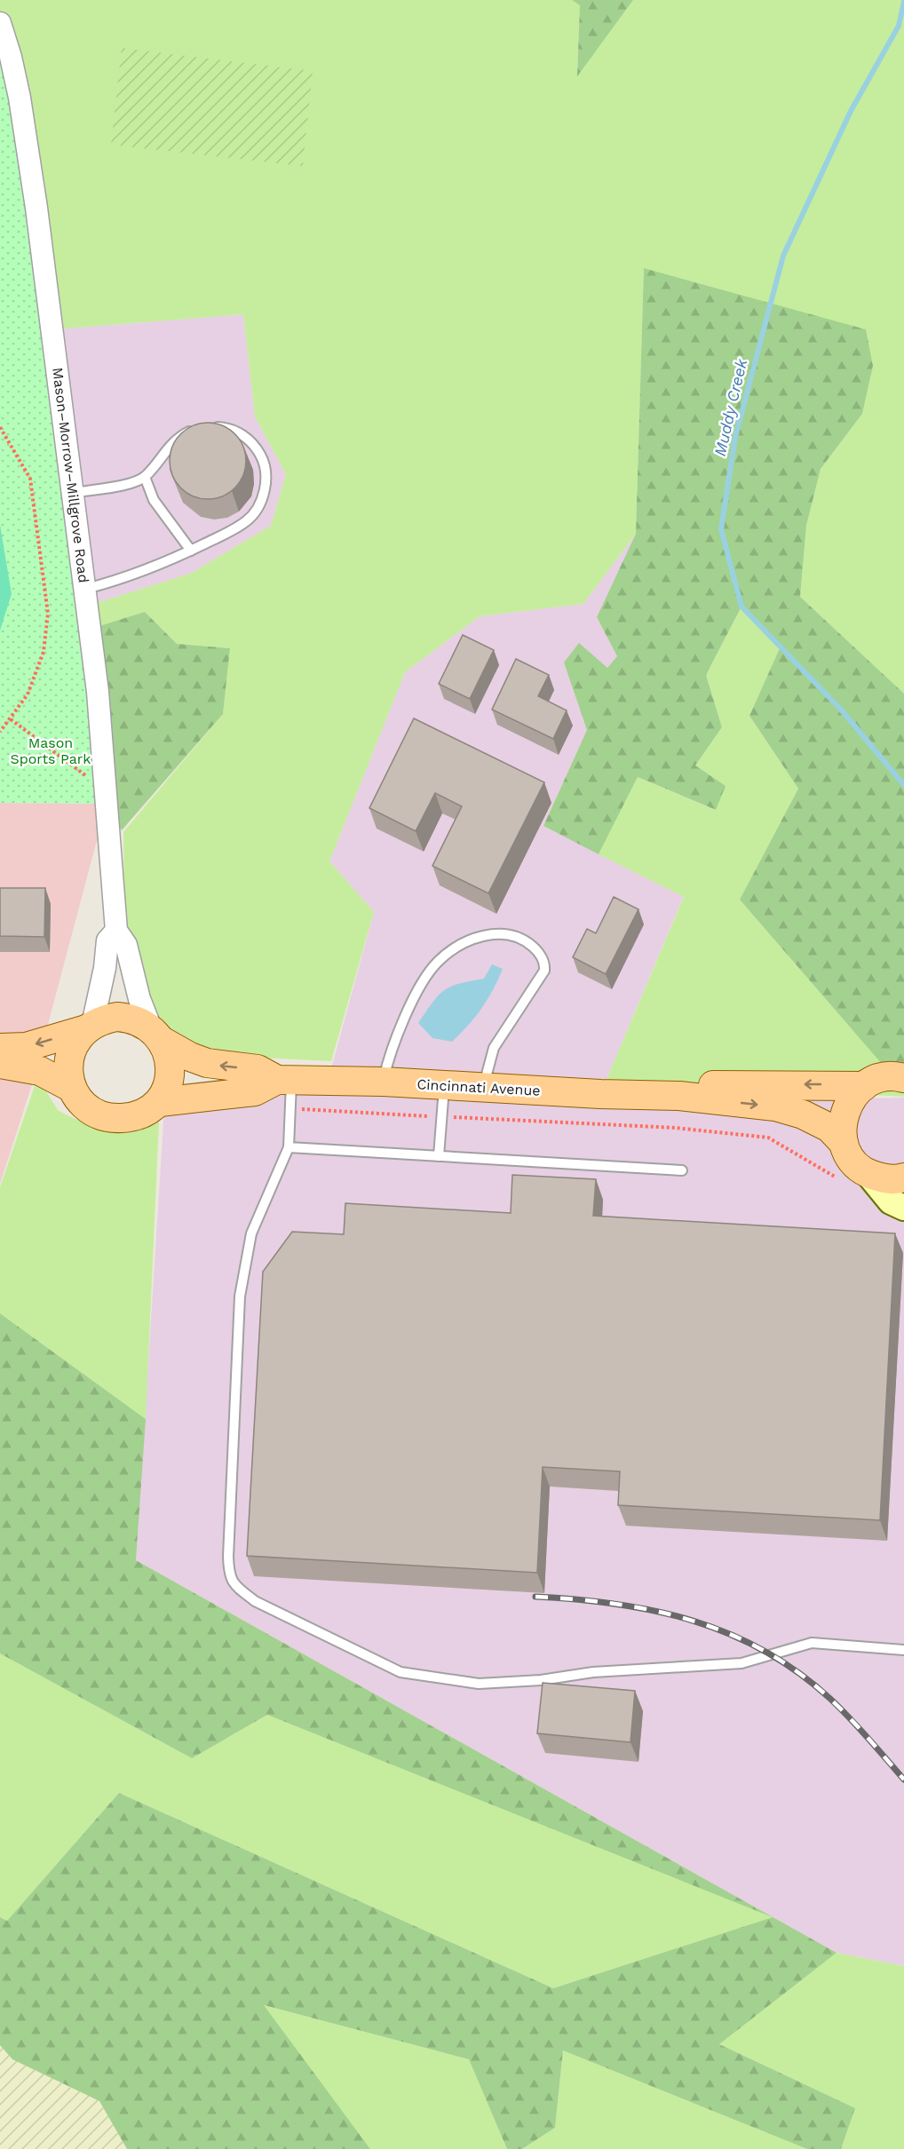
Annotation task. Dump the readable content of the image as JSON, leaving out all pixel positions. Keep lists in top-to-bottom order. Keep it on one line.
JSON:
{"streets":{"main road":["Cincinnati Avenue"],"street":["Mason–Morrow–Millgrove Road"]},"crossings":[["Mason–Morrow–Millgrove Road","Cincinnati Avenue"]],"water":["Muddy Creek"],"parks":["Mason Sports Park"]}
